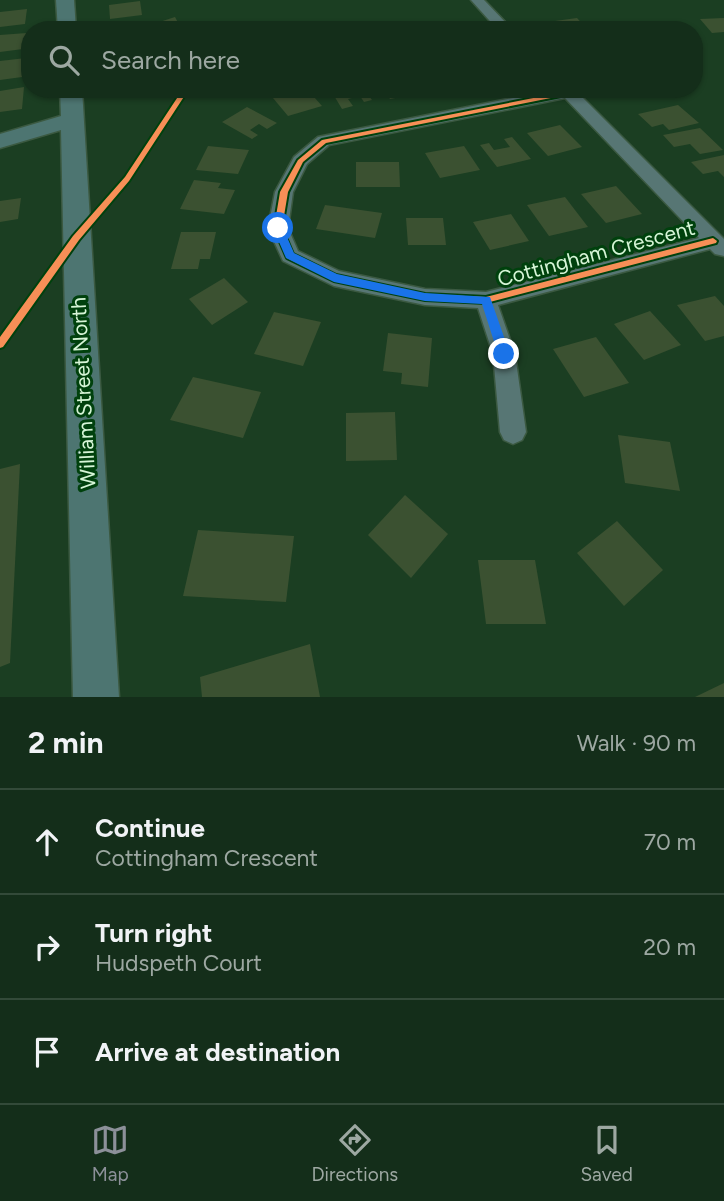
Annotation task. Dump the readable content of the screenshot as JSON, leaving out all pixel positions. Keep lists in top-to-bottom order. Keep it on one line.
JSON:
{"streets":{"street":["Cottingham Crescent","William Street North"]},"page":{"search":"Search here","heading":["2 min","Walk · 90 m"],"list":[["Continue","Cottingham Crescent","70 m"],["Turn right","Hudspeth Court","20 m"],"Arrive at destination"],"nav":["Map","Directions","Saved"]}}
